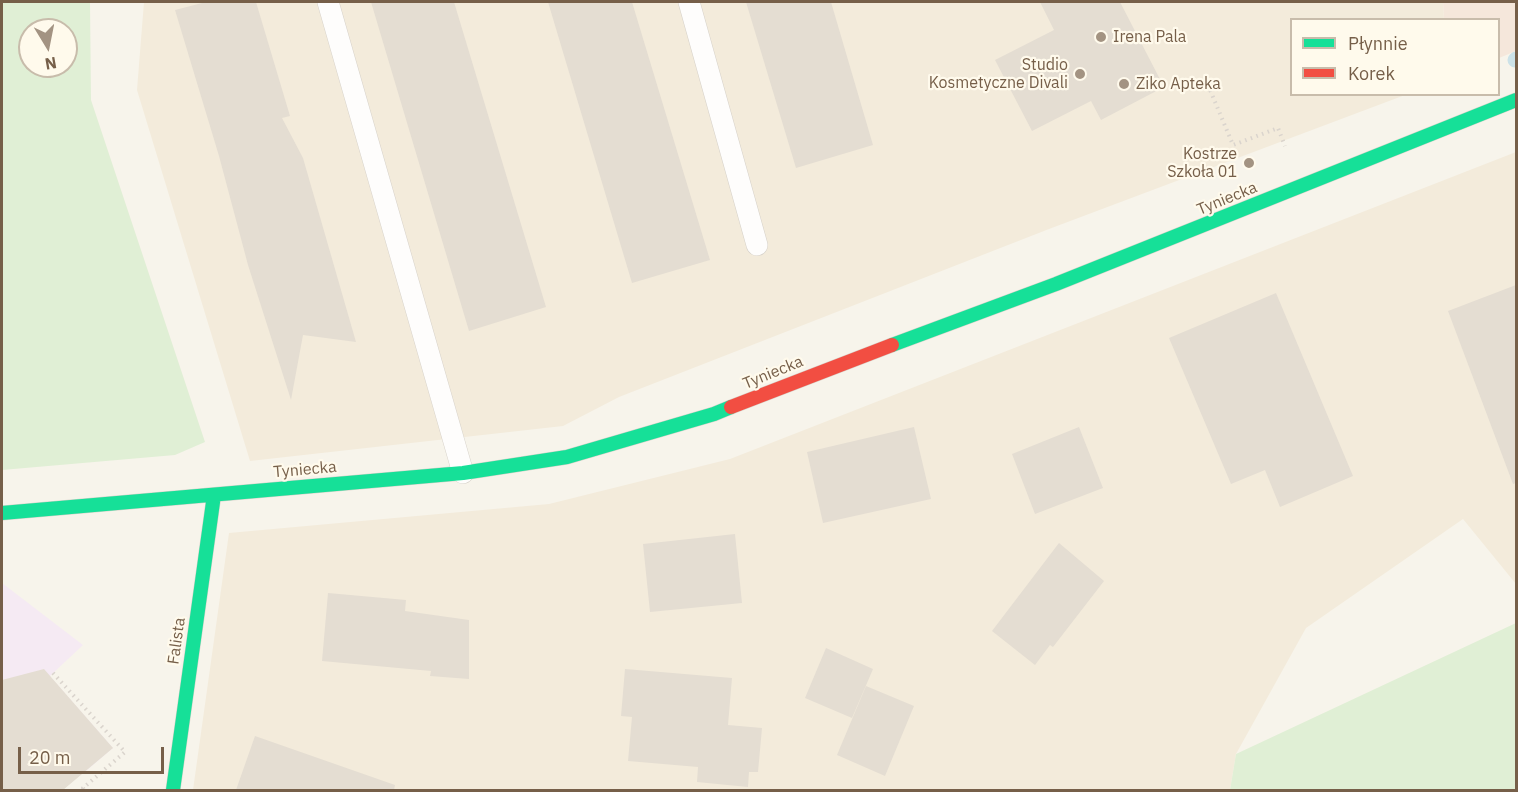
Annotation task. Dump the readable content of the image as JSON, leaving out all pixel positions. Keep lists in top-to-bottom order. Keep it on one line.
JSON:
{"streets":{"street":["Tyniecka","Falista"]},"crossings":[["Tyniecka","Falista"]],"places":["Irena Pala","Studio Kosmetyczne Divali","Ziko Apteka","Kostrze Szkoła 01"],"legend":["Płynnie","Korek"],"scale_bar":"20 m","north":"bottom"}
